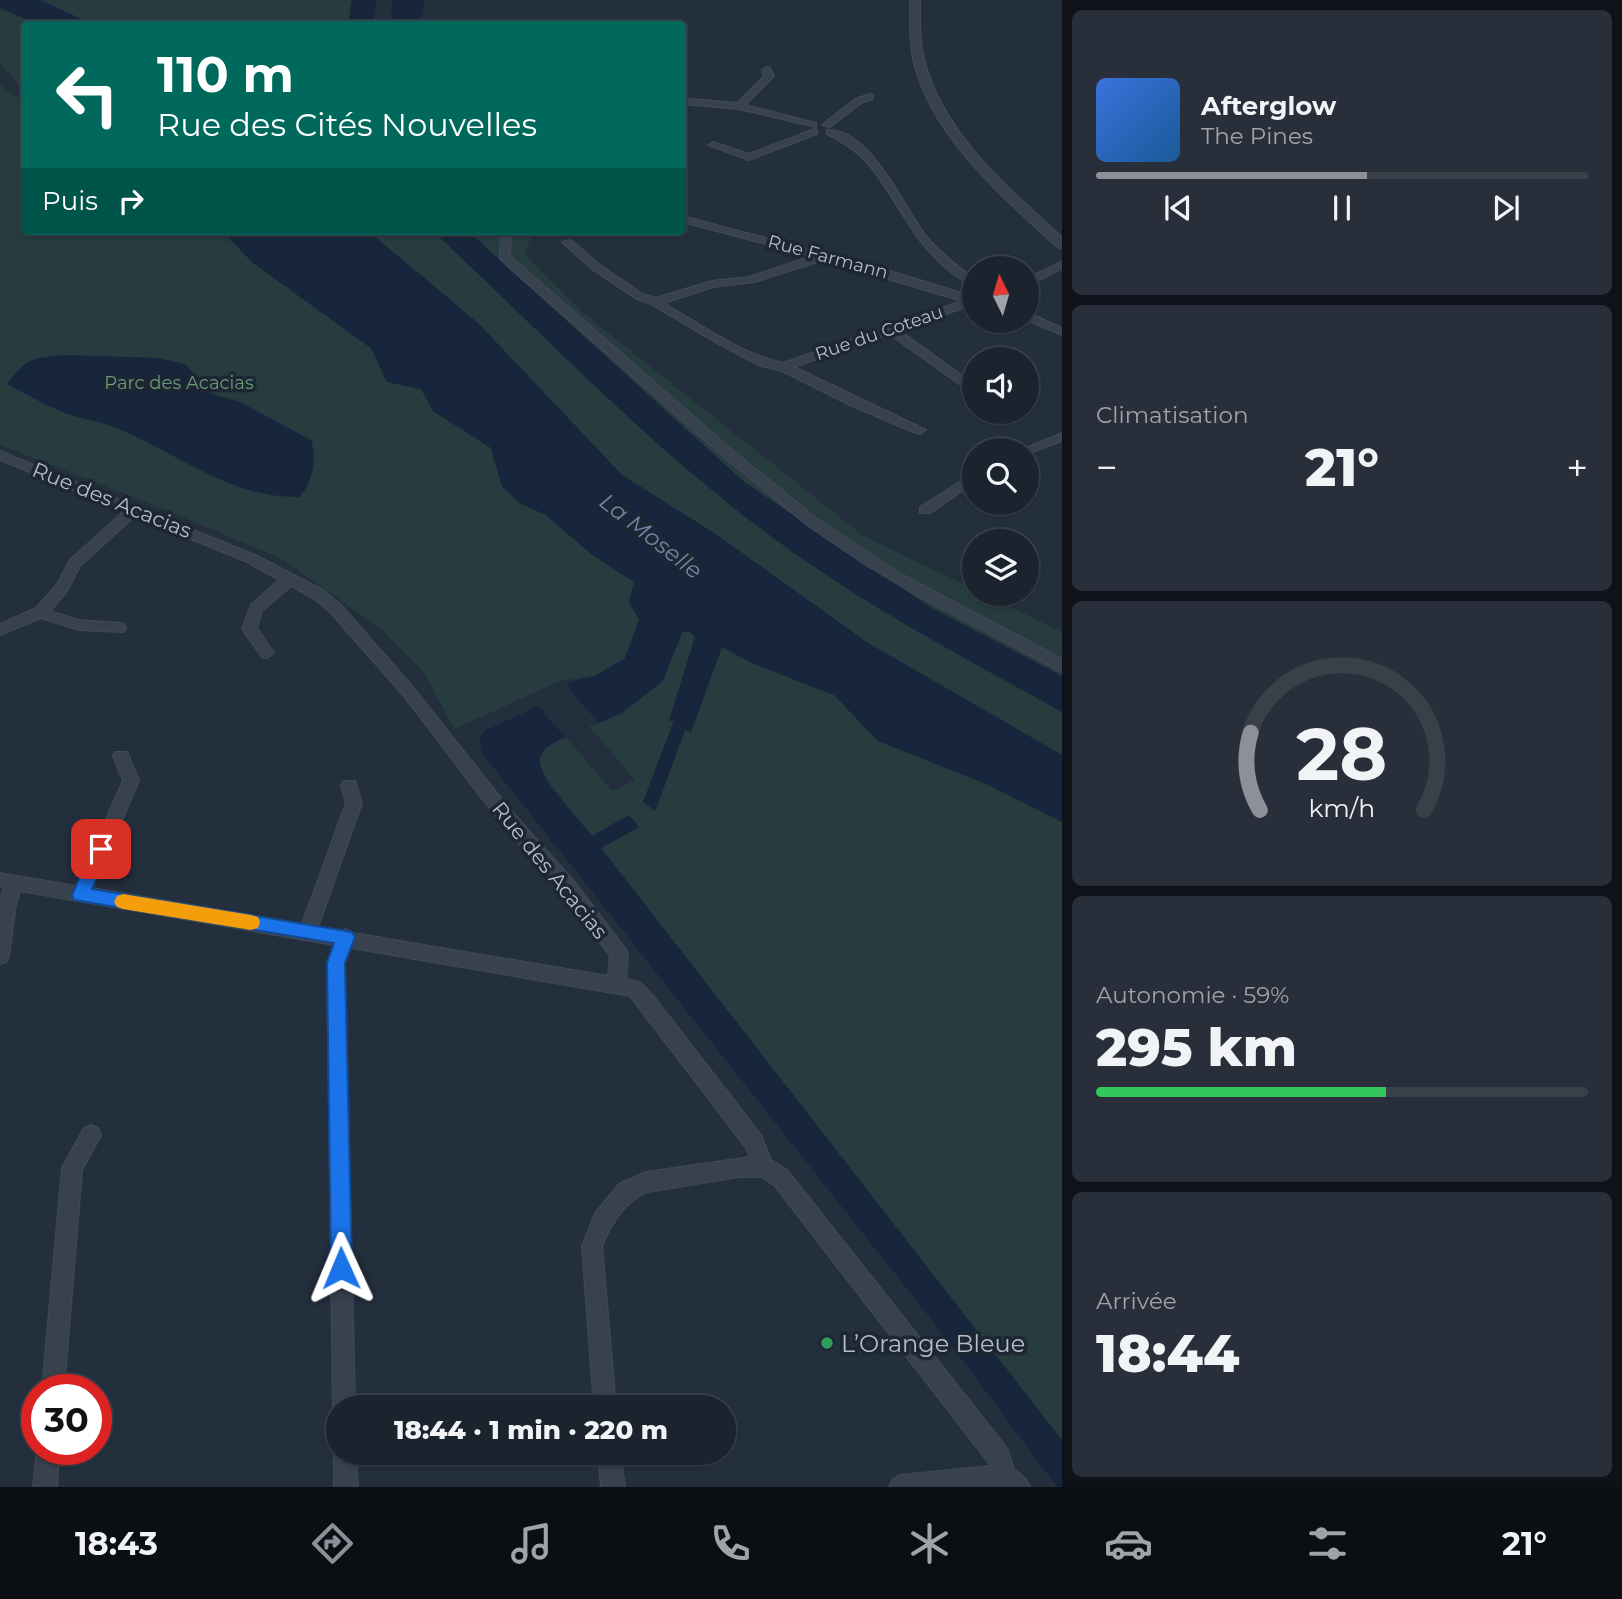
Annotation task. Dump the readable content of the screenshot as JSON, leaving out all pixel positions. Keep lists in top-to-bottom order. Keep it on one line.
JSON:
{"streets":{"street":["Rue Farmann","Rue du Coteau","Rue des Acacias"]},"water":["La Moselle"],"parks":["Parc des Acacias"],"places":["L’Orange Bleue"],"north":"top","page":{"turn":["110 m","Rue des Cités Nouvelles"],"song":["Afterglow","The Pines"],"then":"Puis","tile":["Climatisation",["Autonomie · 59%","295 km"],["Arrivée","18:44"]],"heat":["−","21°","+"],"limit":"30","trip":"18:44 · 1 min · 220 m","tabs":["18:43","21°"],"gauge":["28","km/h"]}}
